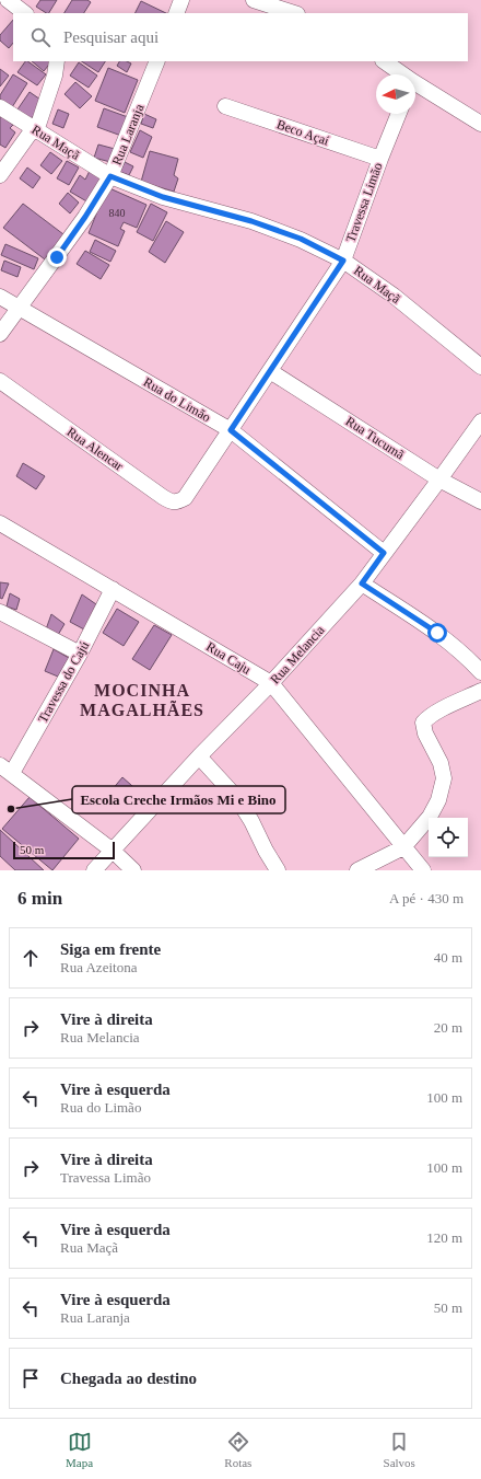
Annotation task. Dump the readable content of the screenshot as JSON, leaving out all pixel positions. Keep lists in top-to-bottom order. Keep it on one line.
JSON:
{"streets":{"street":["Beco Açaí","Rua Laranja","Rua Maçã","Travessa Limão","Rua do Limão","Rua Tucumã","Rua Alencar","Rua Melancia","Rua Caju","Travessa do Cajú"]},"crossings":[["Beco Açaí","Travessa Limão"],["Rua Laranja","Rua Maçã"],["Rua Laranja","Rua do Limão"],["Rua Maçã","Travessa Limão"],["Travessa Limão","Rua do Limão"],["Travessa Limão","Rua Tucumã"],["Travessa Limão","Rua Alencar"],["Rua do Limão","Rua Melancia"],["Rua Tucumã","Rua Melancia"],["Rua Melancia","Rua Caju"],["Rua Caju","Travessa do Cajú"]],"districts":["MOCINHA MAGALHÃES"],"places":["Escola Creche Irmãos Mi e Bino"],"house_numbers":["840"],"scale_bar":"50 m","north":"left","page":{"search":"Pesquisar aqui","scale":"50 m","heading":["6 min","A pé · 430 m"],"list":[["Siga em frente","Rua Azeitona","40 m"],["Vire à direita","Rua Melancia","20 m"],["Vire à esquerda","Rua do Limão","100 m"],["Vire à direita","Travessa Limão","100 m"],["Vire à esquerda","Rua Maçã","120 m"],["Vire à esquerda","Rua Laranja","50 m"],"Chegada ao destino"],"nav":["Mapa","Rotas","Salvos"]}}
